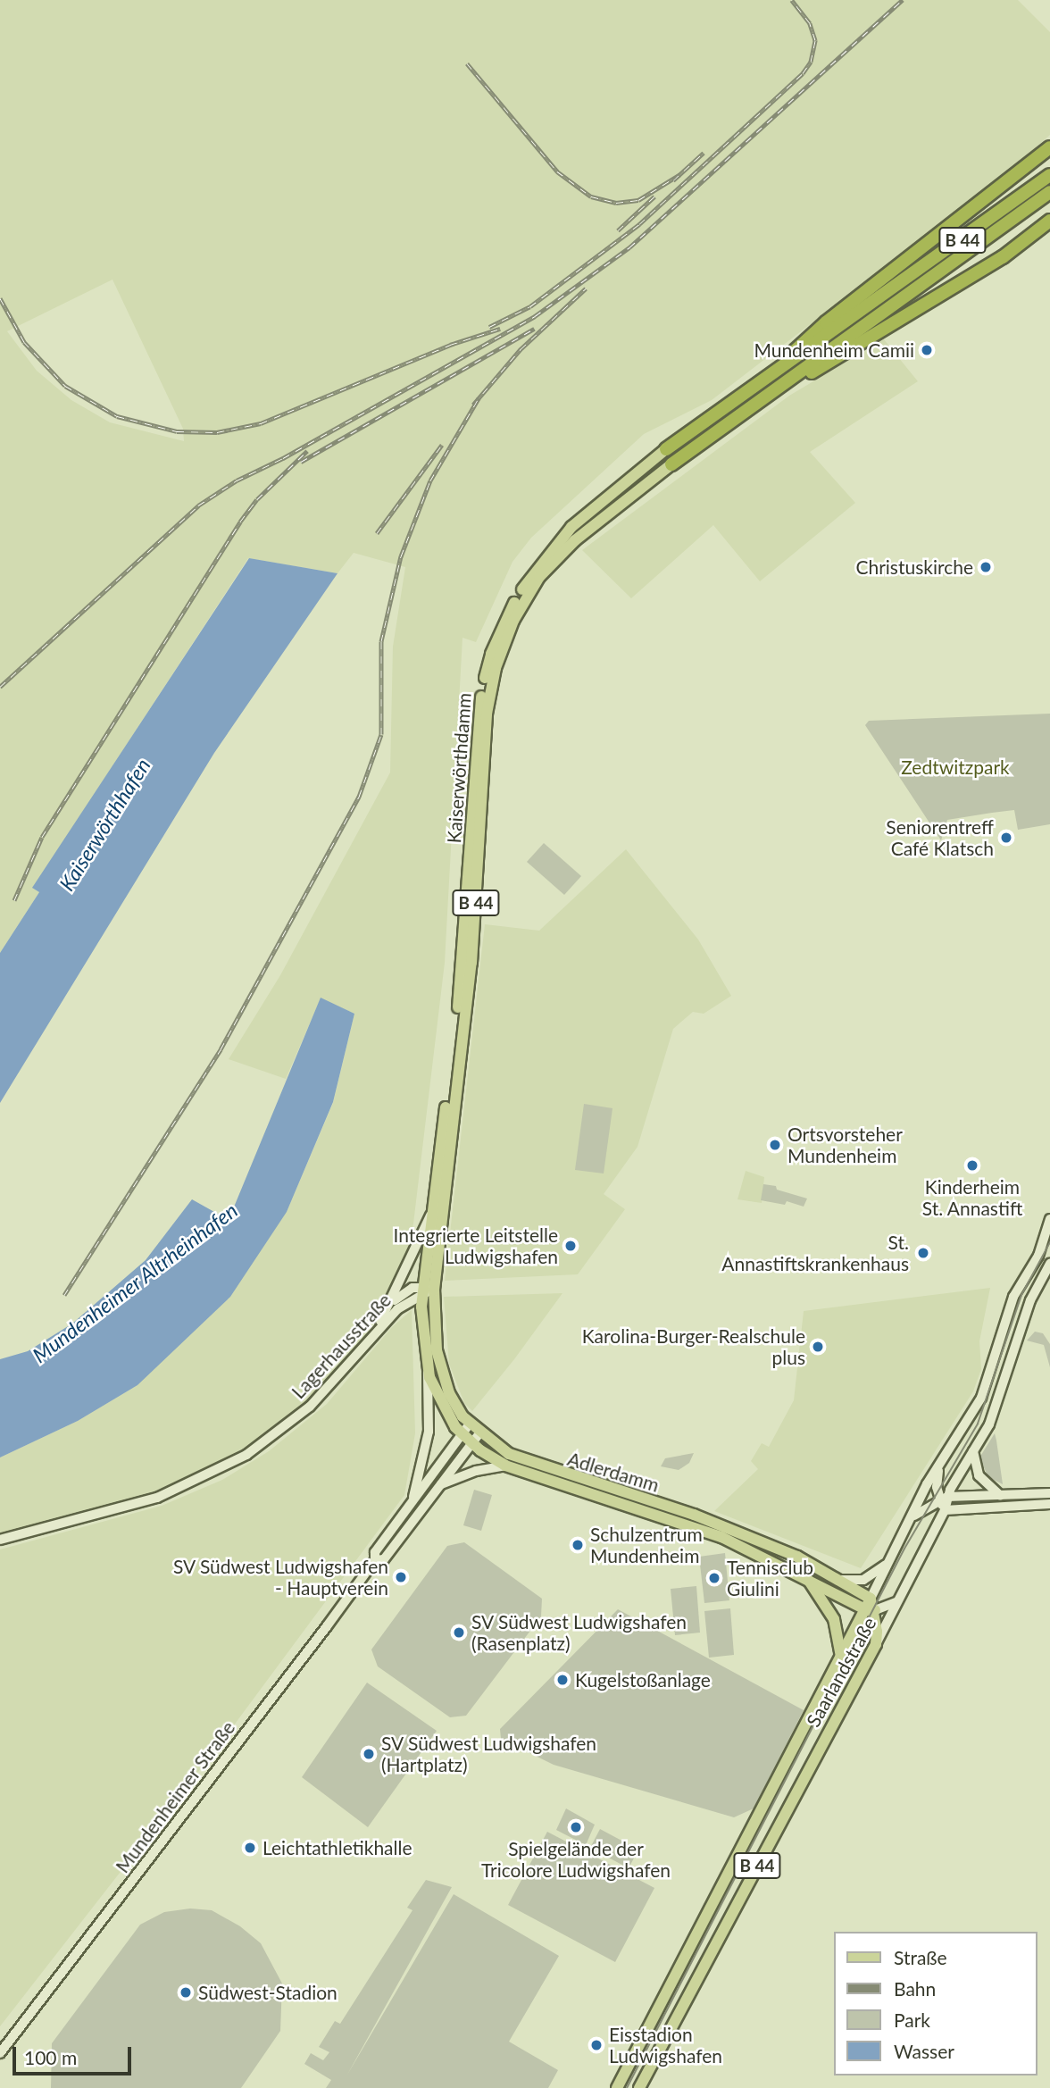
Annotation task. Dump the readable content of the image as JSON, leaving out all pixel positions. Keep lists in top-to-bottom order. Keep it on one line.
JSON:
{"streets":{"highway":["B 44","Kaiserwörthdamm"],"main road":["Adlerdamm","Saarlandstraße"],"street":["Lagerhausstraße","Mundenheimer Straße"]},"crossings":[["B 44","Kaiserwörthdamm"],["B 44","Lagerhausstraße"],["B 44","Adlerdamm"],["B 44","Mundenheimer Straße"],["Kaiserwörthdamm","Lagerhausstraße"],["Kaiserwörthdamm","Adlerdamm"],["Lagerhausstraße","Adlerdamm"],["Adlerdamm","Saarlandstraße"],["Adlerdamm","Mundenheimer Straße"]],"water":["Kaiserwörthhafen","Mundenheimer Altrheinhafen"],"parks":["Zedtwitzpark"],"places":["Mundenheim Camii","Christuskirche","Seniorentreff Café Klatsch","Ortsvorsteher Mundenheim","Kinderheim St. Annastift","Integrierte Leitstelle Ludwigshafen","St. Annastiftskrankenhaus","Karolina-Burger-Realschule plus","Schulzentrum Mundenheim","SV Südwest Ludwigshafen - Hauptverein","Tennisclub Giulini","SV Südwest Ludwigshafen (Rasenplatz)","Kugelstoßanlage","SV Südwest Ludwigshafen (Hartplatz)","Spielgelände der Tricolore Ludwigshafen","Leichtathletikhalle","Südwest-Stadion","Eisstadion Ludwigshafen"],"legend":["Straße","Bahn","Park","Wasser"],"scale_bar":"100 m"}
